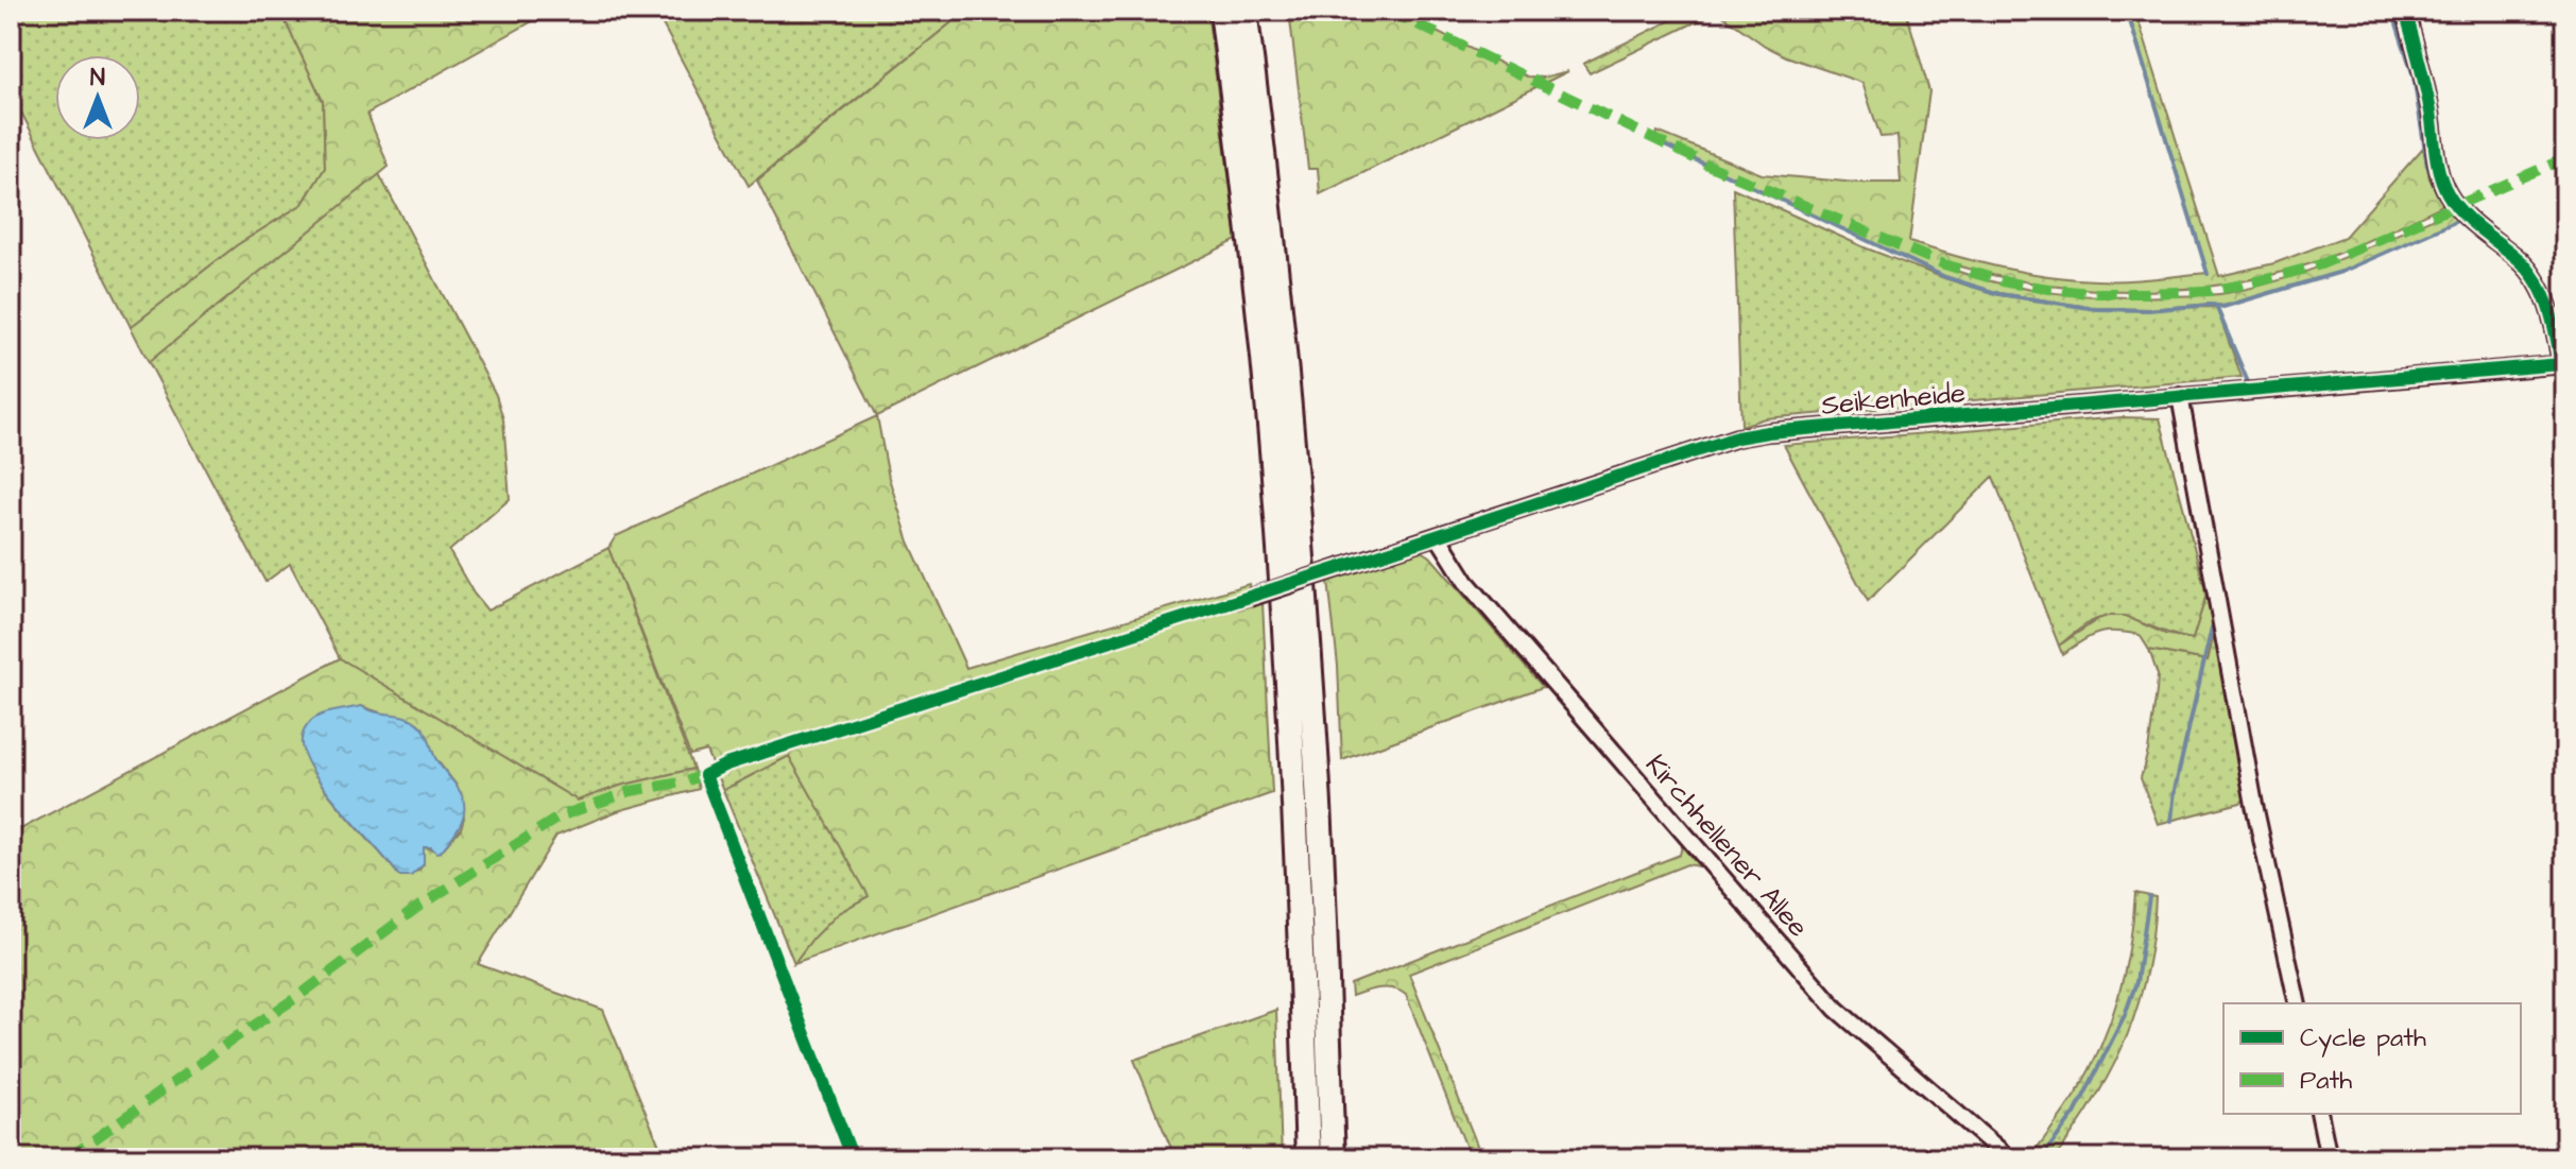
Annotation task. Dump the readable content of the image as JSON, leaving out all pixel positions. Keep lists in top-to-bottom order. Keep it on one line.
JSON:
{"streets":{"street":["Seikenheide","Kirchhellener Allee"]},"crossings":[["Seikenheide","Kirchhellener Allee"]],"legend":["Cycle path","Path"],"north":"top"}
